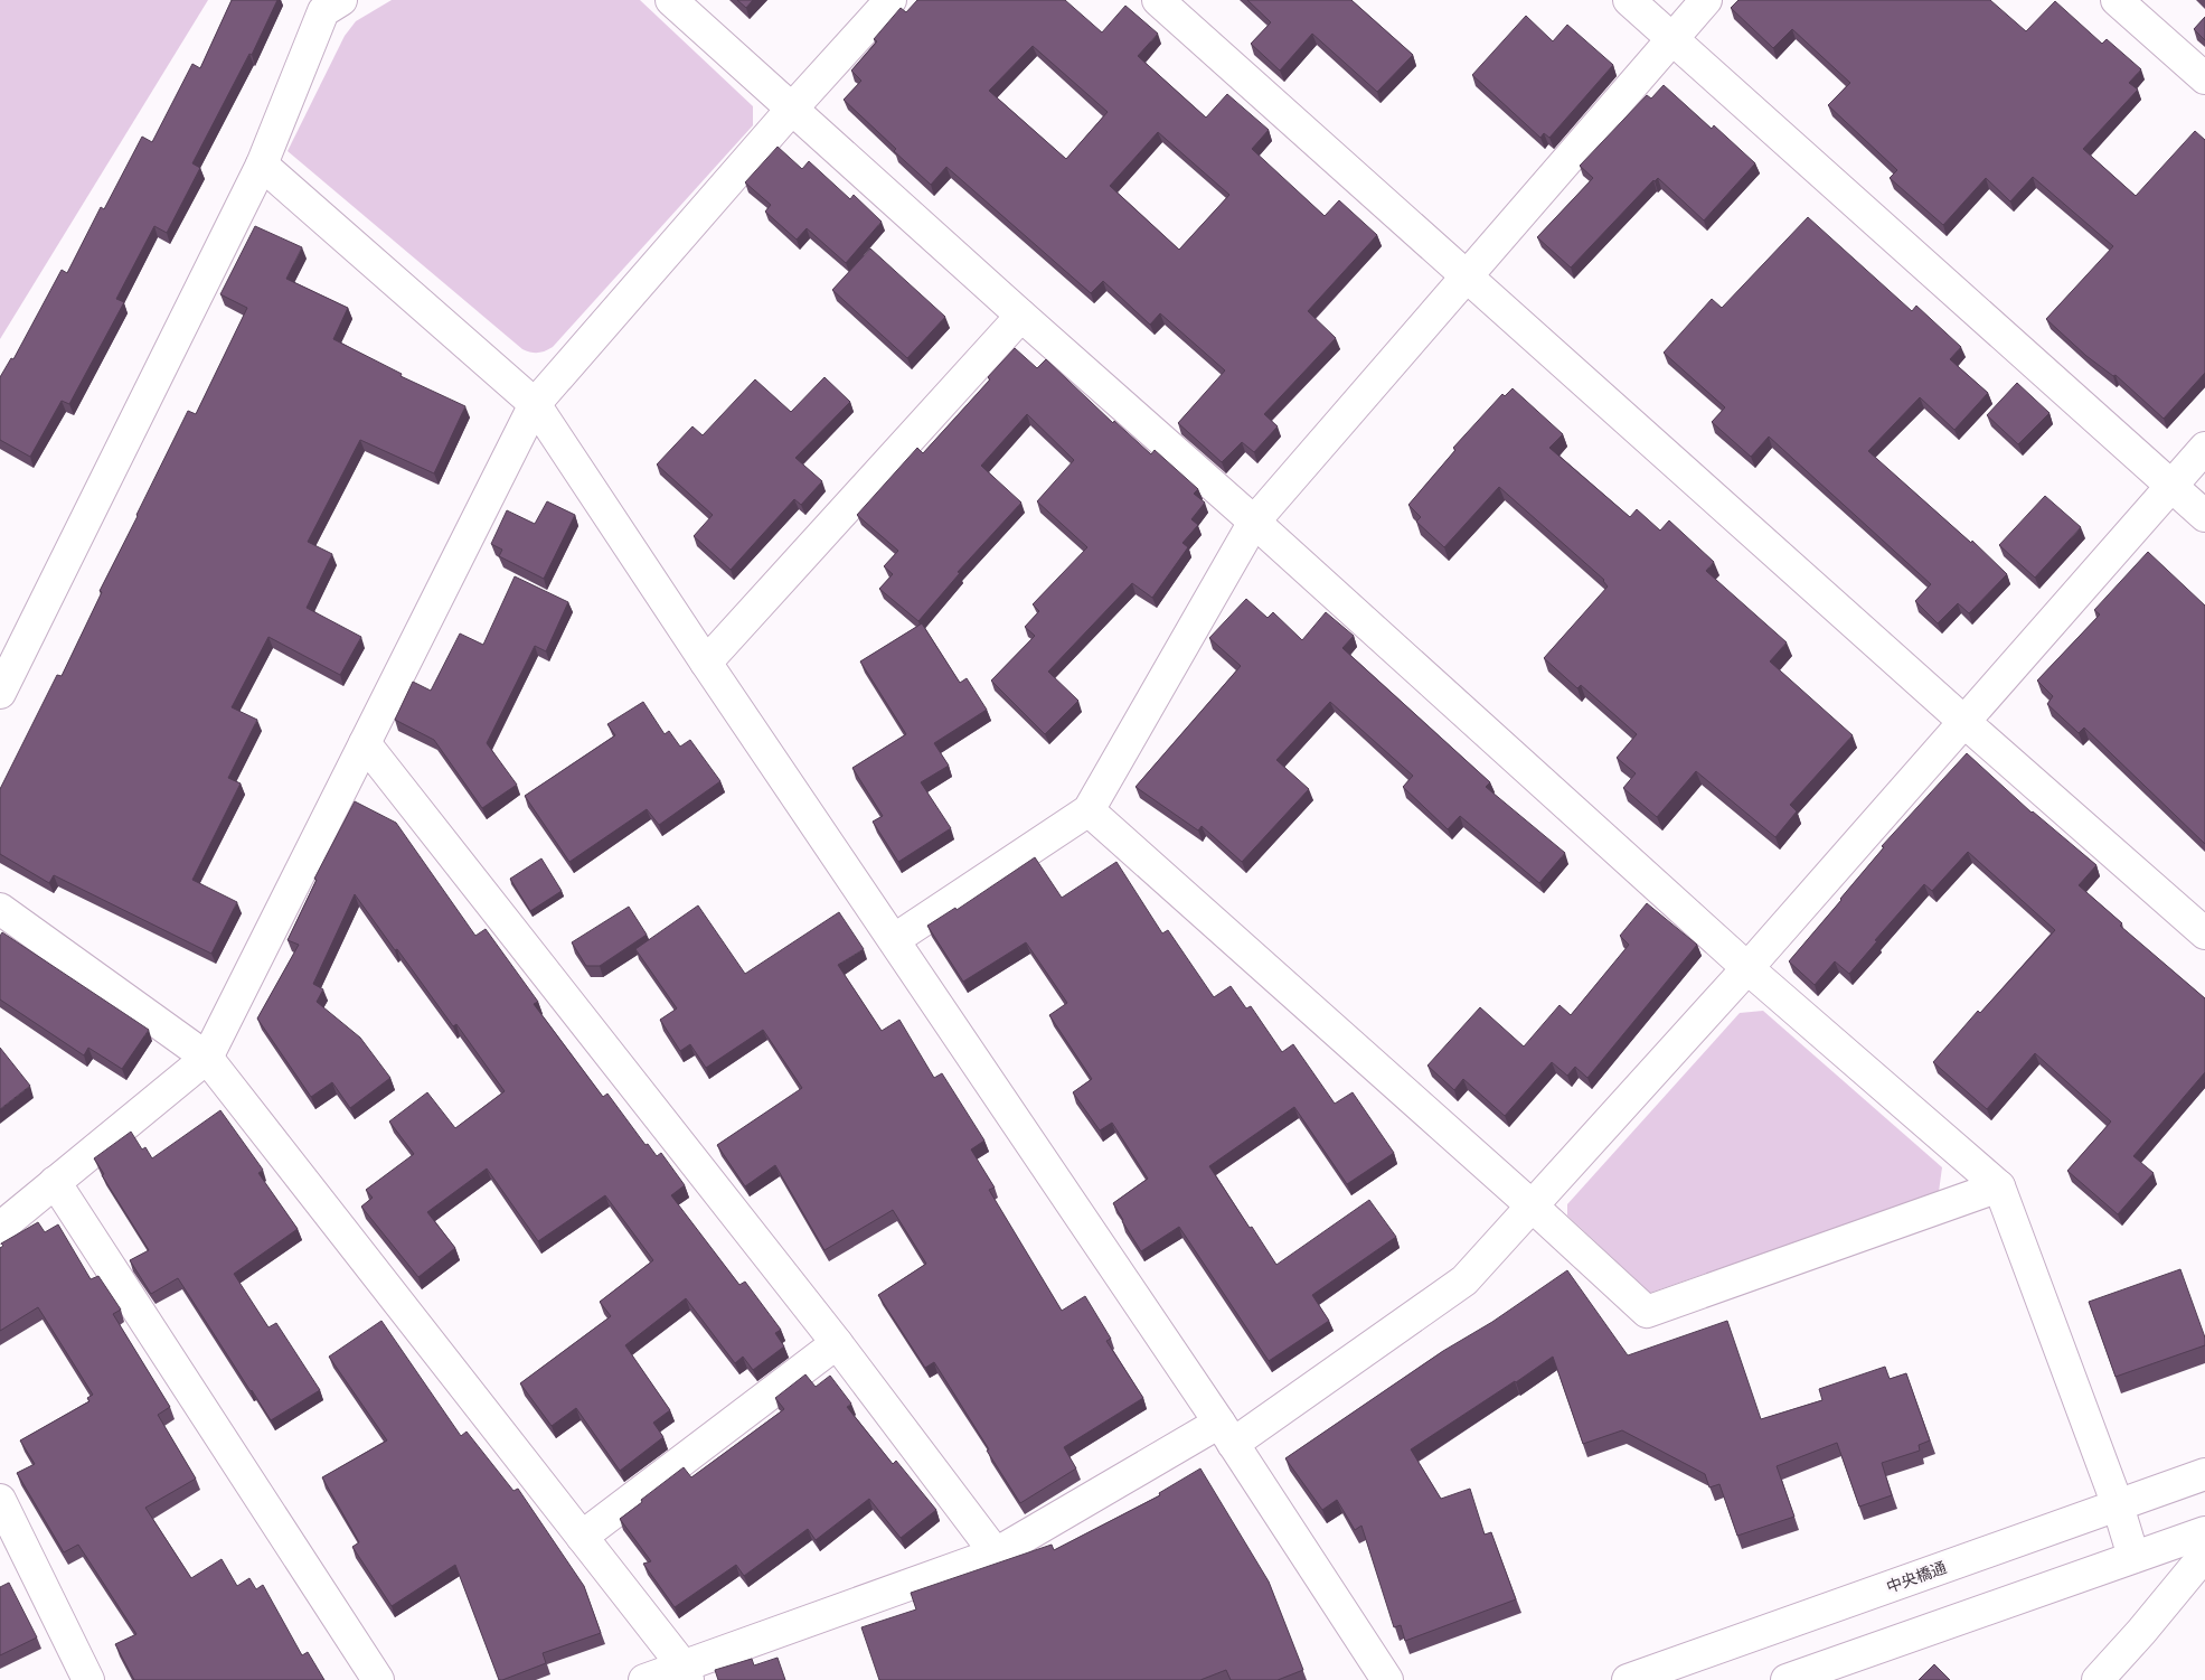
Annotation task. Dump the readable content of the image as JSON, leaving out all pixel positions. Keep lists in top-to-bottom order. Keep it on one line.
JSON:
{"streets":{"street":["中央橋通"]}}
